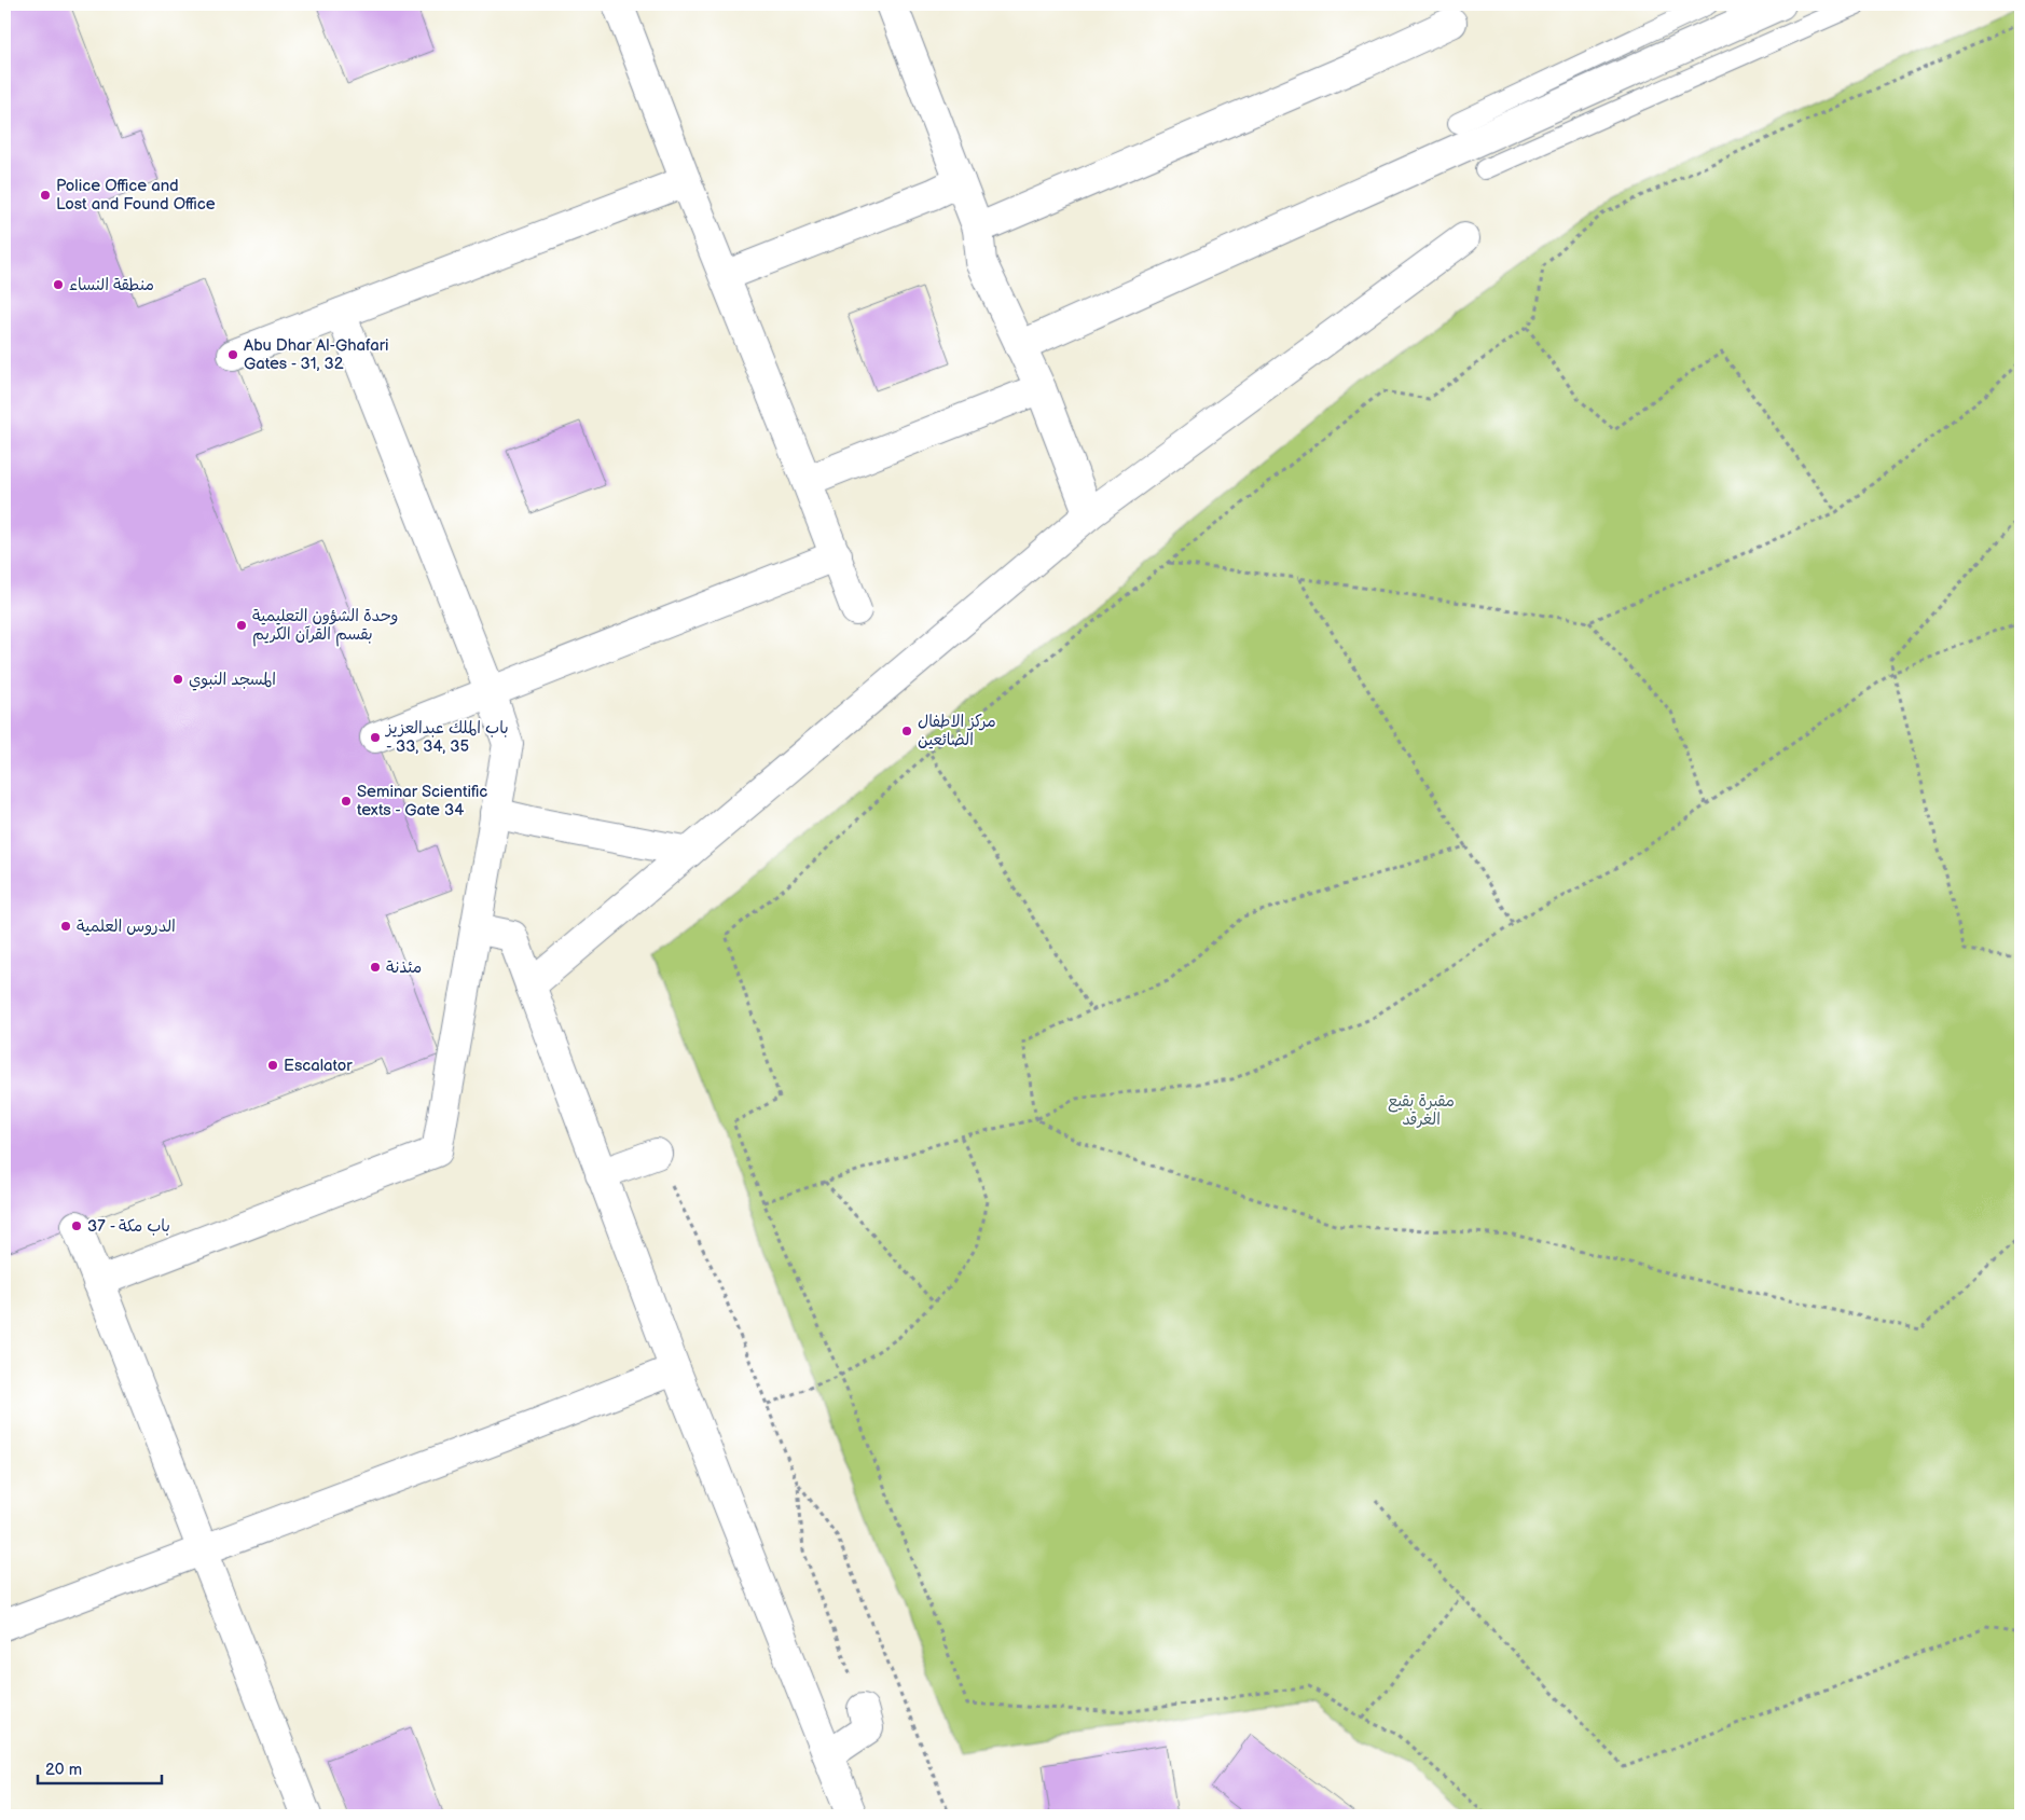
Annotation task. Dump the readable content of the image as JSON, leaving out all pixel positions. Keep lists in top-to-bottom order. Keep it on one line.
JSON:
{"parks":["مقبرة بقيع الغرقد"],"places":["Police Office and Lost and Found Office","منطقة النساء","Abu Dhar Al-Ghafari Gates - 31, 32","وحدة الشؤون التعليمية بقسم القرآن الكريم","المسجد النبوي","مركز الاطفال الضائعين","باب الملك عبدالعزيز - 33, 34, 35","Seminar Scientific texts - Gate 34","الدروس العلمية","مئذنة","Escalator","باب مكة - 37"],"scale_bar":"20 m"}
